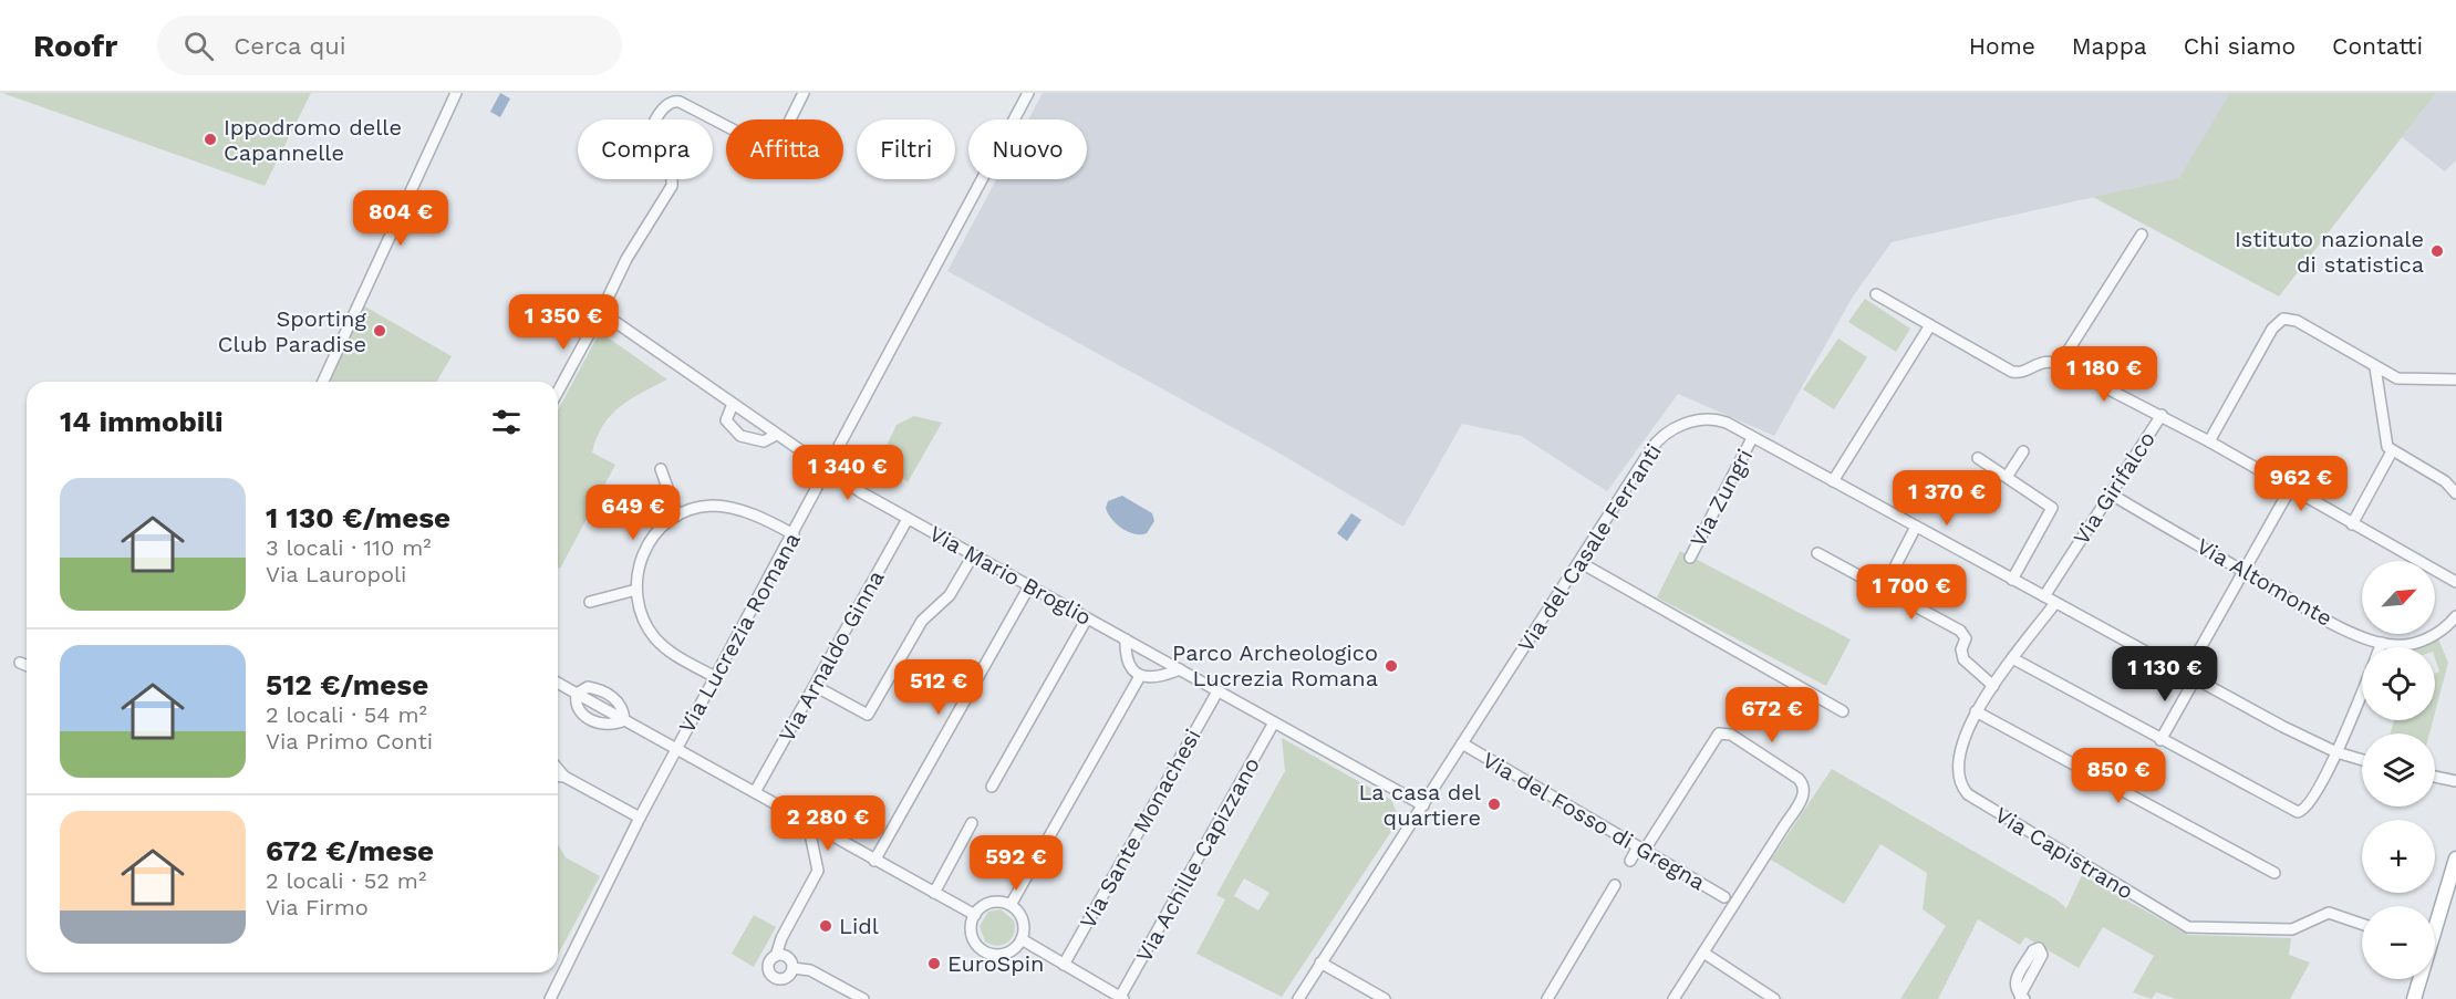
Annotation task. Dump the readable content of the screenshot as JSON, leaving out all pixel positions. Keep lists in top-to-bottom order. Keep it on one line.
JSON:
{"streets":{"street":["Via Girifalco","Via Zungri","Via del Casale Ferranti","Via Mario Broglio","Via Altomonte","Via Lucrezia Romana","Via Arnaldo Ginna","Via del Fosso di Gregna","Via Sante Monachesi","Via Capistrano","Via Achille Capizzano"]},"crossings":[["Via Girifalco","Via del Casale Ferranti"],["Via Girifalco","Via Altomonte"],["Via Zungri","Via del Casale Ferranti"],["Via del Casale Ferranti","Via Mario Broglio"],["Via del Casale Ferranti","Via del Fosso di Gregna"],["Via del Casale Ferranti","Via Capistrano"],["Via Mario Broglio","Via Lucrezia Romana"],["Via Mario Broglio","Via Arnaldo Ginna"],["Via Mario Broglio","Via Sante Monachesi"],["Via Mario Broglio","Via Achille Capizzano"]],"places":["Ippodromo delle Capannelle","Istituto nazionale di statistica","Sporting Club Paradise","Parco Archeologico Lucrezia Romana","La casa del quartiere","Lidl","EuroSpin"],"north":"top right","page":{"header":"Roofr","search":"Cerca qui","nav":["Home","Mappa","Chi siamo","Contatti"],"chip":["Compra","Affitta","Filtri","Nuovo"],"price":["804 €","1 350 €","1 180 €","1 340 €","962 €","1 370 €","649 €","1 700 €","1 130 €","512 €","672 €","850 €","2 280 €","592 €"],"heading":"14 immobili","list":[{"name":"1 130 €/mese","note":"3 locali · 110 m² · Via Lauropoli"},{"name":"512 €/mese","note":"2 locali · 54 m² · Via Primo Conti"},{"name":"672 €/mese","note":"2 locali · 52 m² · Via Firmo"}],"map_buttons":["+","−"]}}
